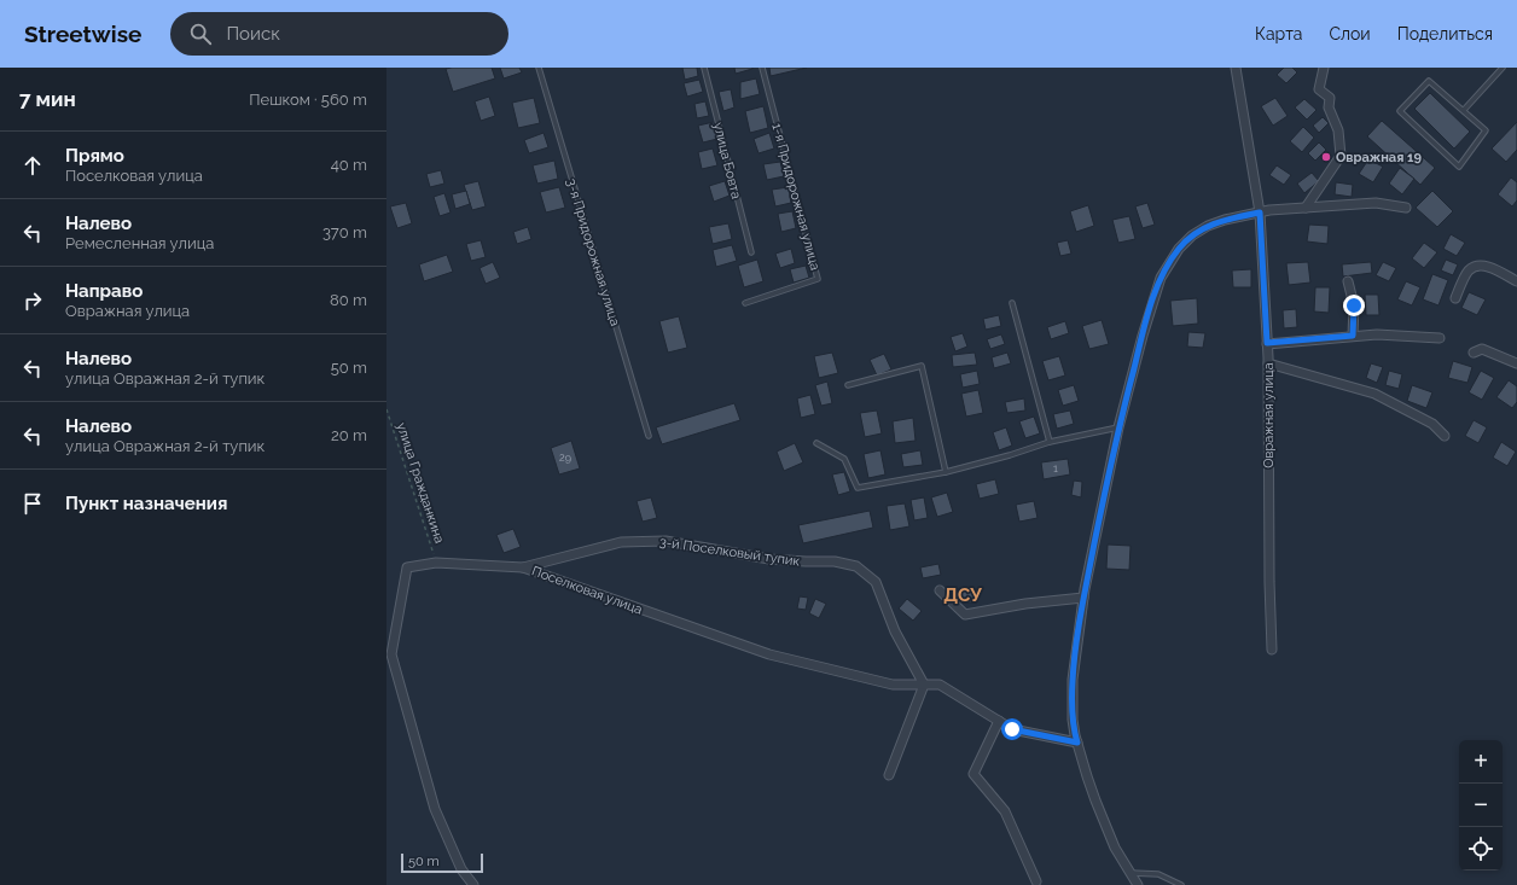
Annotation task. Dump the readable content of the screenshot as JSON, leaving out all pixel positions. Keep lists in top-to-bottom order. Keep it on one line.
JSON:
{"streets":{"street":["Овражная улица","3-й Поселковый тупик","Поселковая улица"],"lane":["улица Бовта","1-я Придорожная улица","3-я Придорожная улица"],"path":["улица Гражданкина"]},"crossings":[["улица Гражданкина","Поселковая улица"],["3-й Поселковый тупик","Поселковая улица"]],"districts":["ДСУ"],"places":["Овражная 19"],"house_numbers":["29","1"],"scale_bar":"50 m","page":{"header":"Streetwise","search":"Поиск","nav":["Карта","Слои","Поделиться"],"heading":["7 мин","Пешком · 560 m"],"list":[["Прямо","Поселковая улица","40 m"],["Налево","Ремесленная улица","370 m"],["Направо","Овражная улица","80 m"],["Налево","улица Овражная 2-й тупик","50 m"],["Налево","улица Овражная 2-й тупик","20 m"],"Пункт назначения"],"map_buttons":["+","−"],"scale":"50 m"}}
